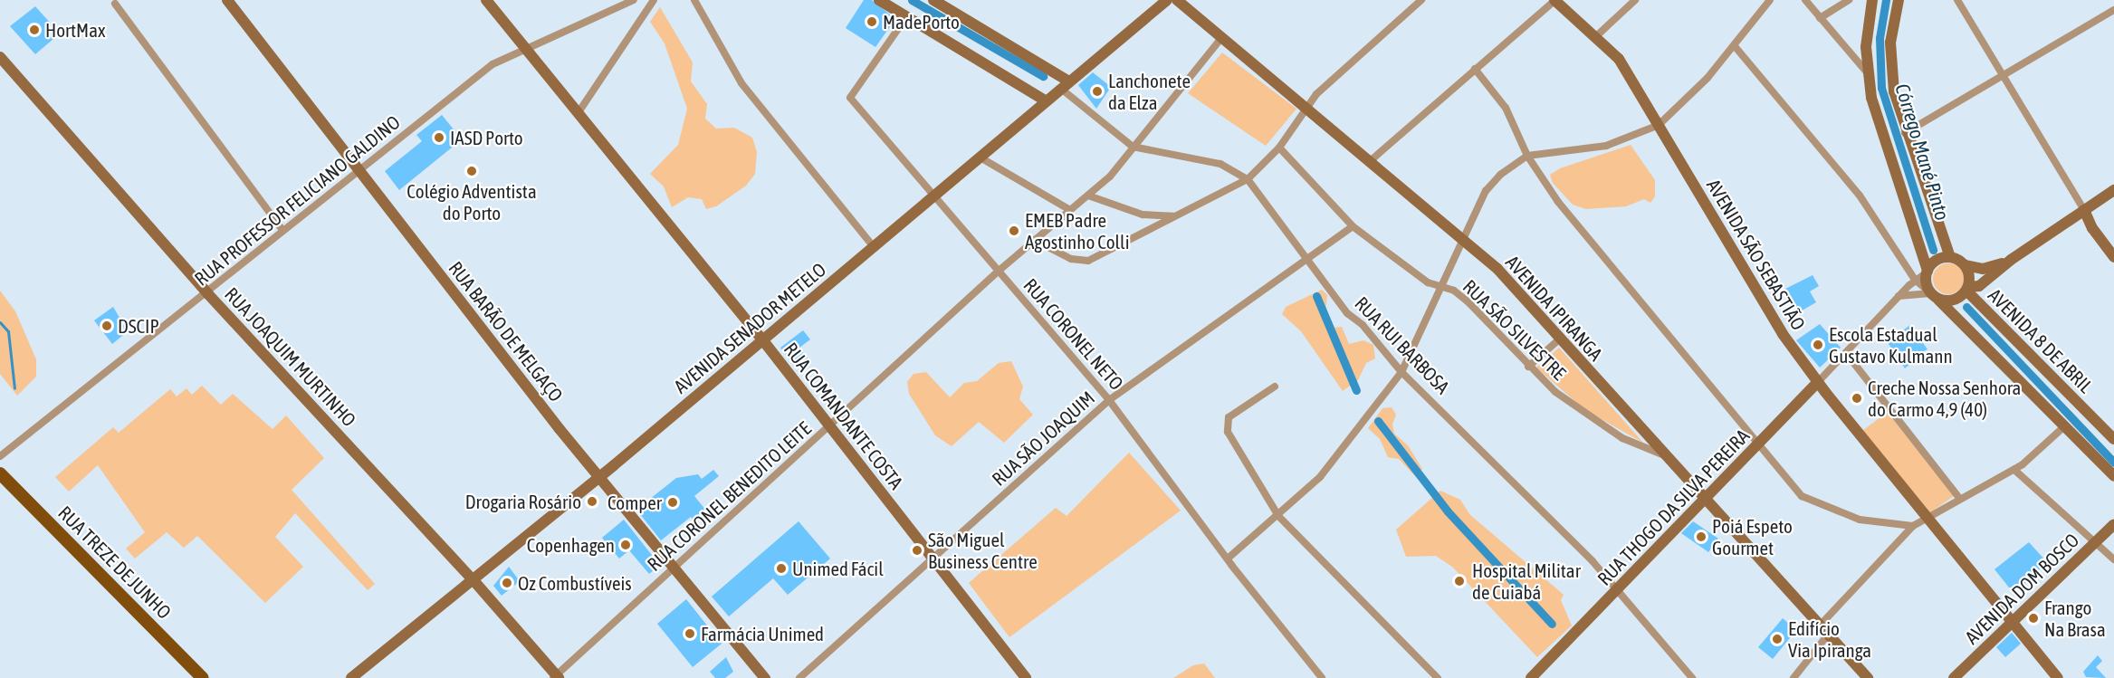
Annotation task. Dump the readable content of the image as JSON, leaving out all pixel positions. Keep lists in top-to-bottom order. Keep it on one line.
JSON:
{"streets":{"main road":["RUA TREZE DE JUNHO"],"street":["RUA PROFESSOR FELICIANO GALDINO","AVENIDA SÃO SEBASTIÃO","AVENIDA IPIRANGA","AVENIDA SENADOR METELO","RUA SÃO SILVESTRE","RUA BARÃO DE MELGAÇO","RUA CORONEL NETO","AVENIDA 8 DE ABRIL","RUA RUI BARBOSA","RUA JOAQUIM MURTINHO","RUA COMANDANTE COSTA","RUA SÃO JOAQUIM","RUA CORONEL BENEDITO LEITE","RUA THOGO DA SILVA PEREIRA","AVENIDA DOM BOSCO"]},"crossings":[["RUA PROFESSOR FELICIANO GALDINO","RUA BARÃO DE MELGAÇO"],["RUA PROFESSOR FELICIANO GALDINO","RUA JOAQUIM MURTINHO"],["RUA PROFESSOR FELICIANO GALDINO","RUA COMANDANTE COSTA"],["AVENIDA SÃO SEBASTIÃO","RUA THOGO DA SILVA PEREIRA"],["AVENIDA SÃO SEBASTIÃO","AVENIDA DOM BOSCO"],["AVENIDA IPIRANGA","RUA SÃO SILVESTRE"],["AVENIDA IPIRANGA","RUA CORONEL BENEDITO LEITE"],["AVENIDA IPIRANGA","RUA THOGO DA SILVA PEREIRA"],["AVENIDA SENADOR METELO","RUA BARÃO DE MELGAÇO"],["AVENIDA SENADOR METELO","RUA CORONEL NETO"],["AVENIDA SENADOR METELO","RUA RUI BARBOSA"],["AVENIDA SENADOR METELO","RUA JOAQUIM MURTINHO"],["AVENIDA SENADOR METELO","RUA COMANDANTE COSTA"],["RUA SÃO SILVESTRE","RUA SÃO JOAQUIM"],["RUA BARÃO DE MELGAÇO","RUA CORONEL BENEDITO LEITE"],["RUA CORONEL NETO","RUA SÃO JOAQUIM"],["RUA CORONEL NETO","RUA CORONEL BENEDITO LEITE"],["RUA RUI BARBOSA","RUA SÃO JOAQUIM"],["RUA RUI BARBOSA","RUA CORONEL BENEDITO LEITE"],["RUA RUI BARBOSA","RUA THOGO DA SILVA PEREIRA"],["RUA JOAQUIM MURTINHO","RUA CORONEL BENEDITO LEITE"],["RUA COMANDANTE COSTA","RUA SÃO JOAQUIM"],["RUA COMANDANTE COSTA","RUA CORONEL BENEDITO LEITE"]],"water":["Córrego Mané Pinto"],"places":["MadePorto","HortMax","Lanchonete da Elza","IASD Porto","Colégio Adventista do Porto","EMEB Padre Agostinho Colli","DSCIP","Escola Estadual Gustavo Kulmann","Creche Nossa Senhora do Carmo 4,9 (40)","Drogaria Rosário","Comper","Poiá Espeto Gourmet","Copenhagen","São Miguel Business Centre","Unimed Fácil","Hospital Militar de Cuiabá","Oz Combustíveis","Frango Na Brasa","Farmácia Unimed","Edifício Via Ipiranga"]}
